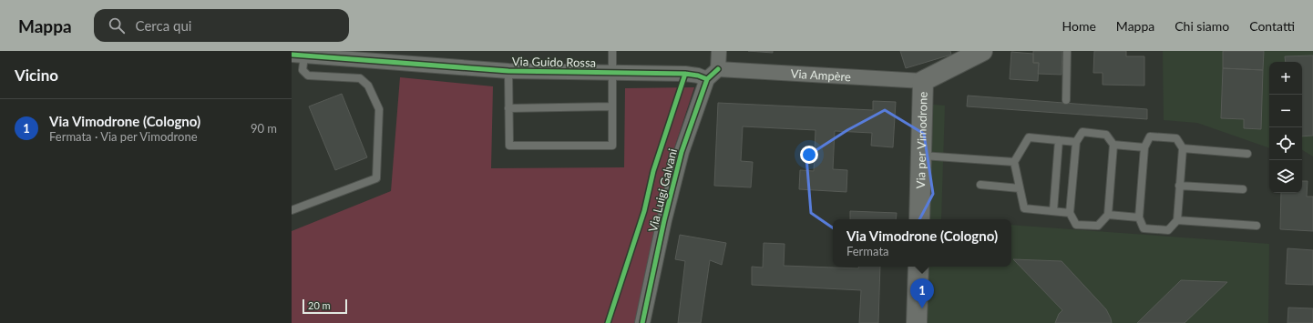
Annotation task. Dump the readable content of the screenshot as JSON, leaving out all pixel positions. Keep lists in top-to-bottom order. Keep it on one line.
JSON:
{"streets":{"street":["Via Guido Rossa","Via Ampère","Via per Vimodrone","Via Luigi Galvani"]},"crossings":[["Via Guido Rossa","Via Luigi Galvani"],["Via Ampère","Via per Vimodrone"],["Via Ampère","Via Luigi Galvani"]],"scale_bar":"20 m","page":{"header":"Mappa","search":"Cerca qui","nav":["Home","Mappa","Chi siamo","Contatti"],"heading":"Vicino","map_buttons":["+","−"],"list":[{"mark":"1","name":"Via Vimodrone (Cologno)","note":"Fermata · Via per Vimodrone","value":"90 m"}],"popup":["Via Vimodrone (Cologno)","Fermata"],"pins":"1","scale":"20 m"}}
